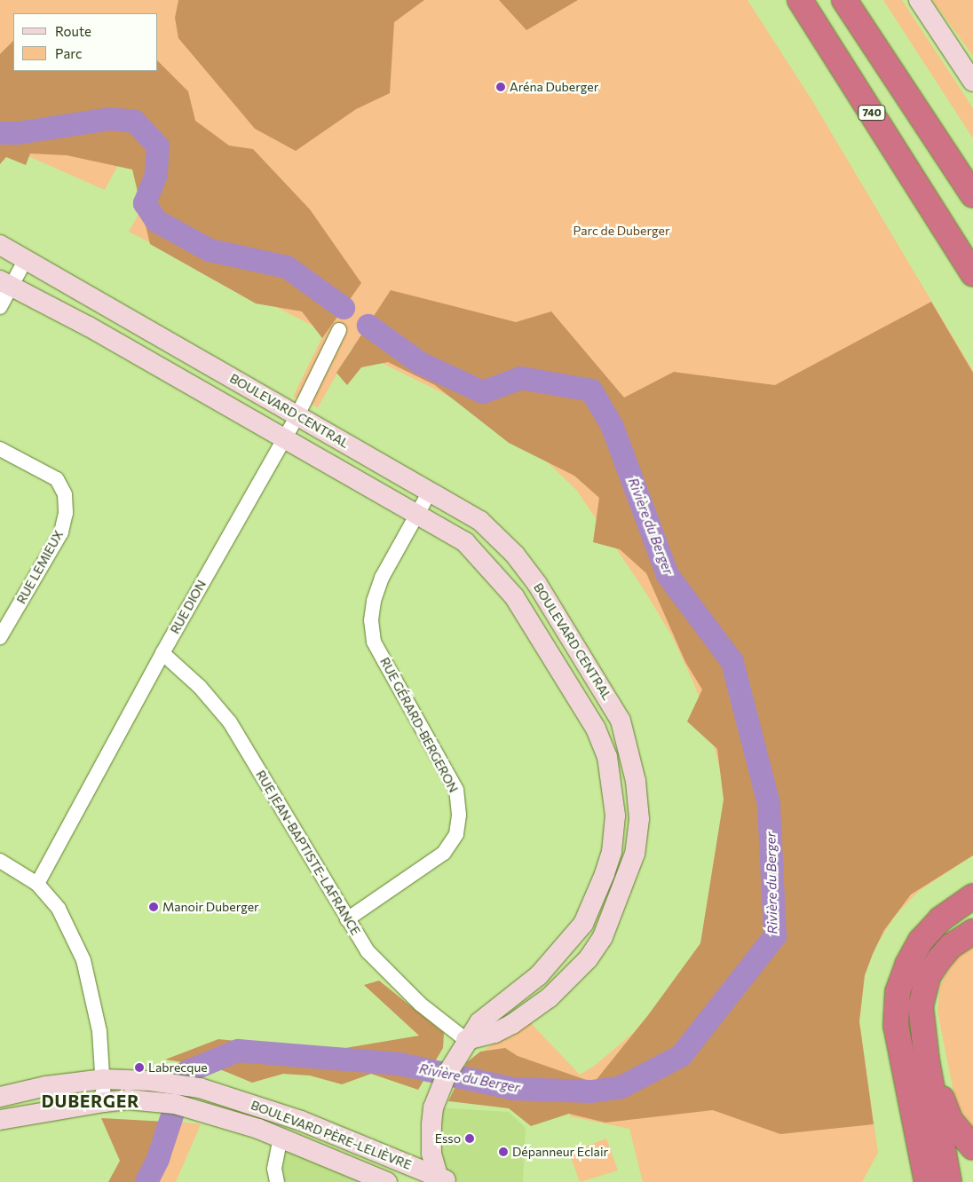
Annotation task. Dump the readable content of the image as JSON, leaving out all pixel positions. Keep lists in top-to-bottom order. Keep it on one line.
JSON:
{"streets":{"highway":["740"],"street":["BOULEVARD CENTRAL","RUE LEMIEUX","RUE DION","RUE GÉRARD-BERGERON","RUE JEAN-BAPTISTE-LAFRANCE","BOULEVARD PÈRE-LELIÈVRE"]},"crossings":[["BOULEVARD CENTRAL","RUE DION"],["BOULEVARD CENTRAL","RUE GÉRARD-BERGERON"],["BOULEVARD CENTRAL","RUE JEAN-BAPTISTE-LAFRANCE"],["BOULEVARD CENTRAL","BOULEVARD PÈRE-LELIÈVRE"],["RUE DION","RUE JEAN-BAPTISTE-LAFRANCE"],["RUE GÉRARD-BERGERON","RUE JEAN-BAPTISTE-LAFRANCE"]],"districts":["DUBERGER"],"water":["Rivière du Berger"],"parks":["Parc de Duberger"],"places":["Aréna Duberger","Manoir Duberger","Labrecque","Esso","Dépanneur Eclair"],"legend":["Route","Parc"]}
